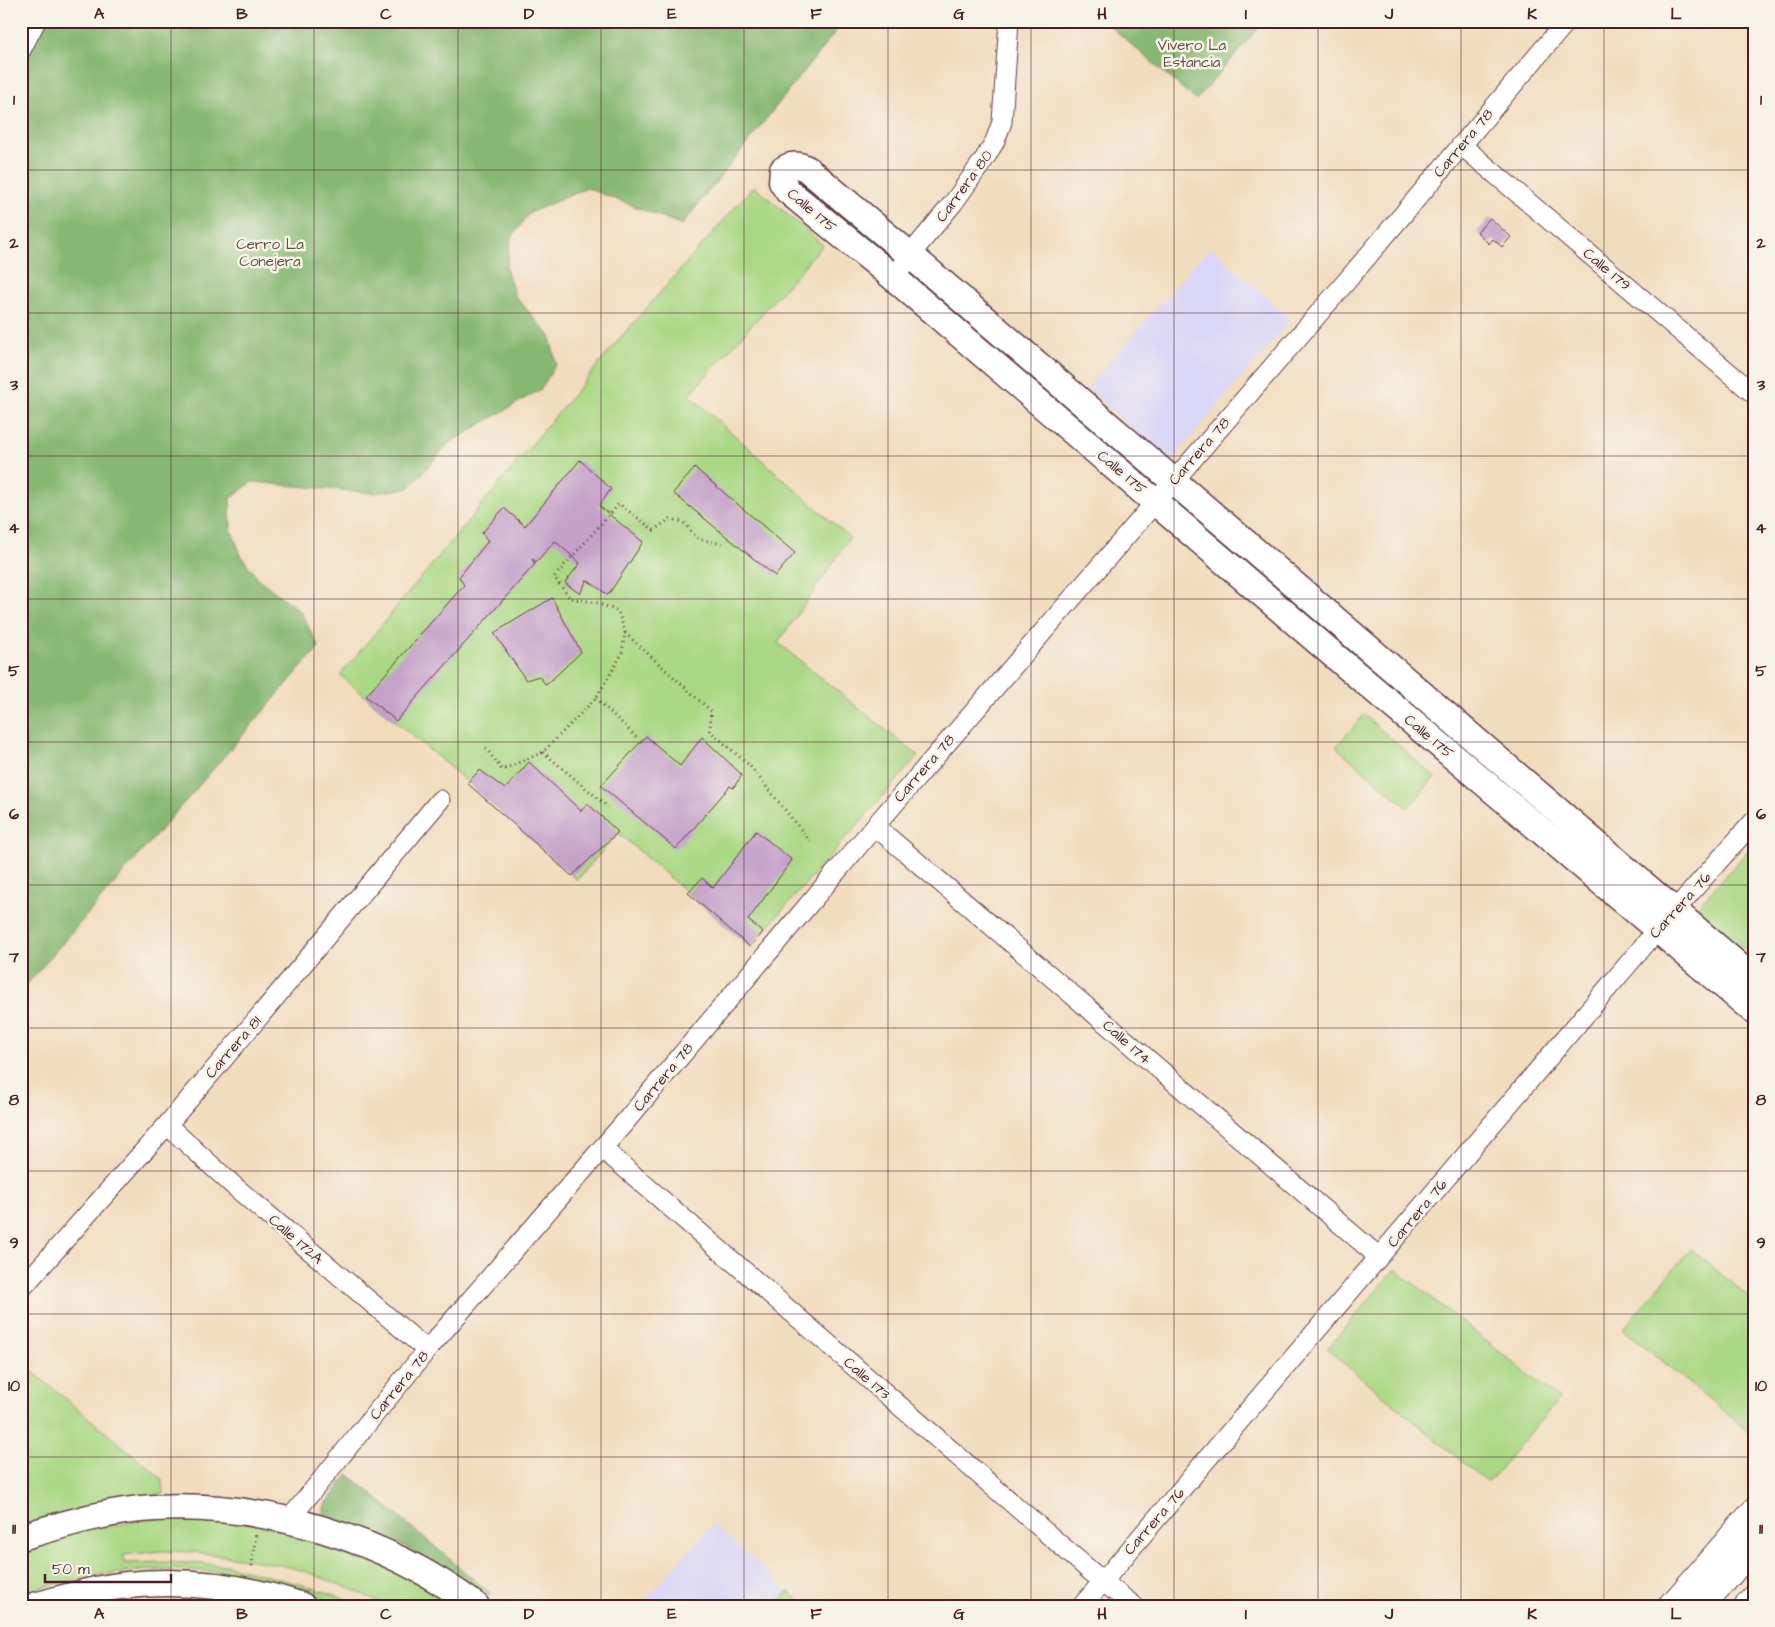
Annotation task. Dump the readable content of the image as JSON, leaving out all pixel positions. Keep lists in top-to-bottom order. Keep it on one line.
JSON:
{"streets":{"street":["Carrera 78","Carrera 80","Calle 175","Calle 179","Carrera 76","Calle 174","Carrera 81","Calle 172A","Calle 173"]},"crossings":[["Carrera 78","Calle 175"],["Carrera 78","Calle 179"],["Carrera 78","Calle 174"],["Carrera 78","Calle 172A"],["Carrera 78","Calle 173"],["Carrera 80","Calle 175"],["Calle 175","Carrera 76"],["Carrera 76","Calle 174"],["Carrera 76","Calle 173"],["Carrera 81","Calle 172A"]],"parks":["Vivero La Estancia","Cerro La Conejera"],"scale_bar":"50 m","grid":{"columns":["A","B","C","D","E","F","G","H","I","J","K","L"],"rows":["1","2","3","4","5","6","7","8","9","10","11"]}}
